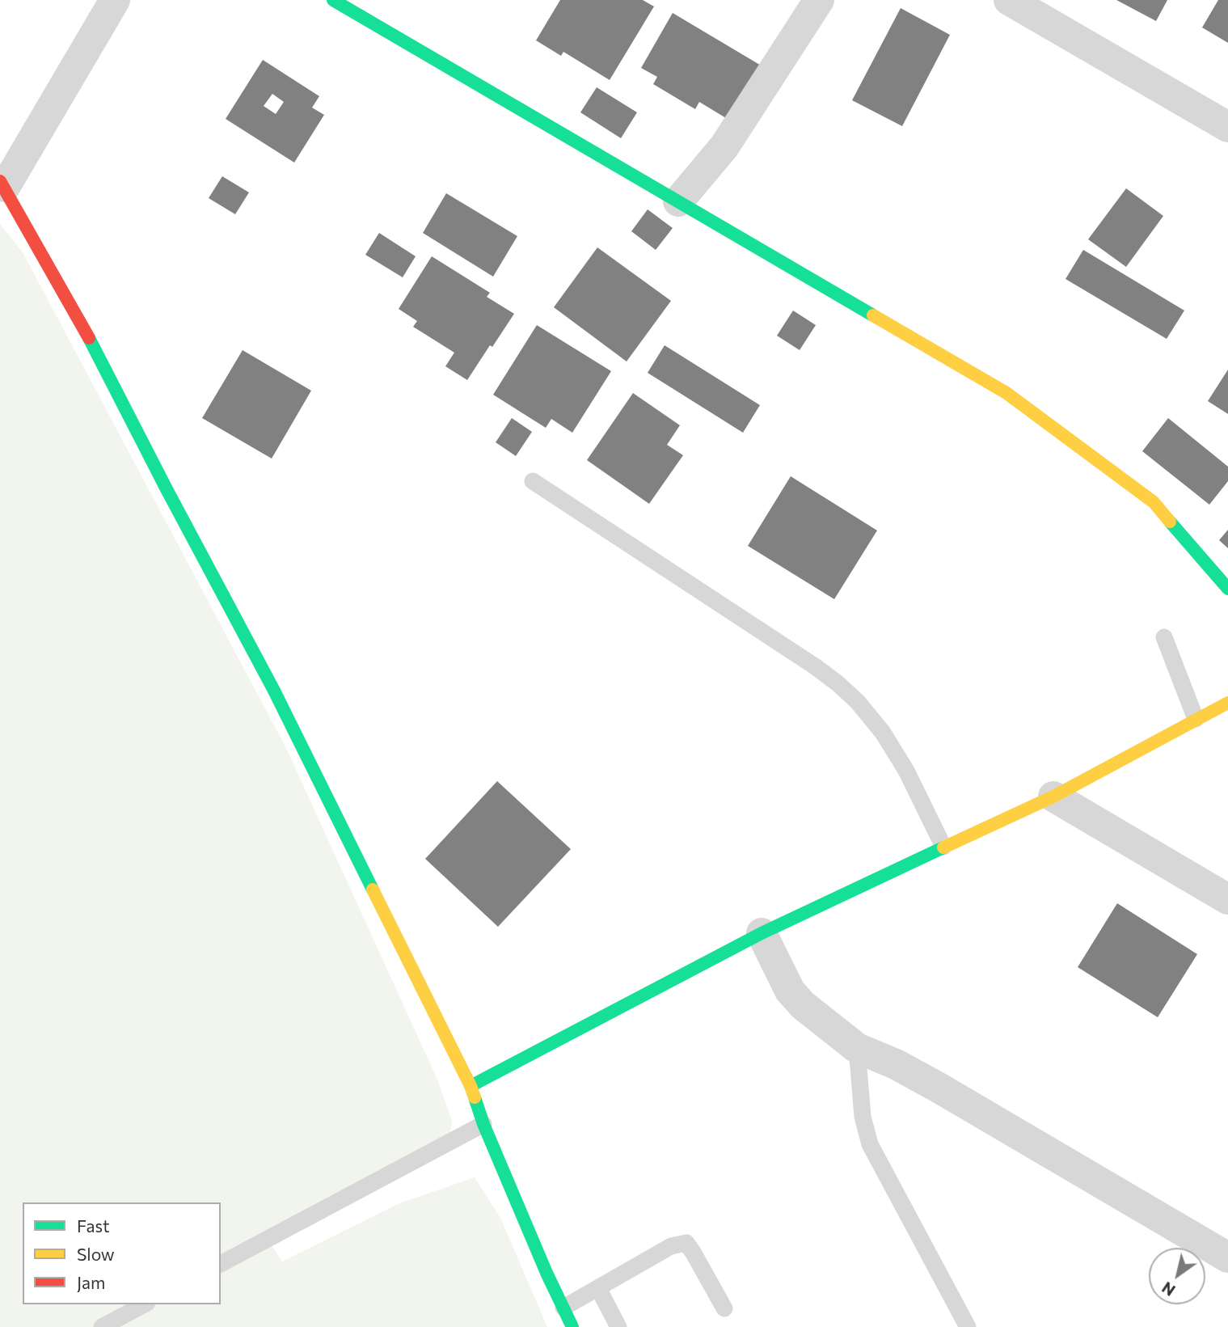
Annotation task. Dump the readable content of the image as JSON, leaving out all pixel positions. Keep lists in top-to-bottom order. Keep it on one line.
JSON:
{"legend":["Fast","Slow","Jam"],"north":"bottom left"}
